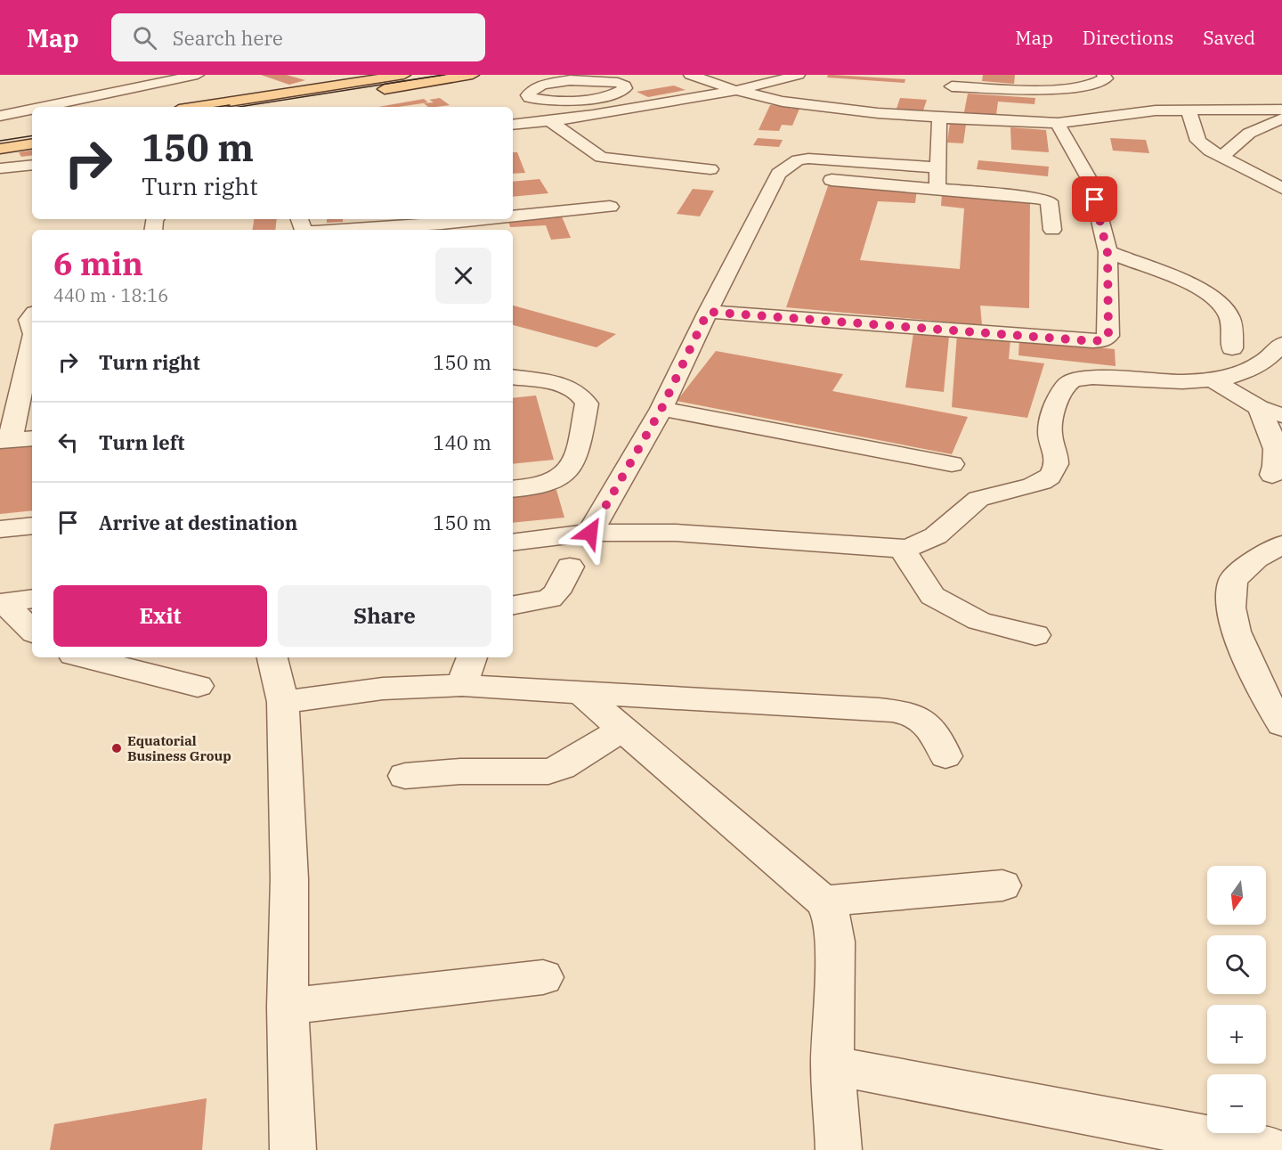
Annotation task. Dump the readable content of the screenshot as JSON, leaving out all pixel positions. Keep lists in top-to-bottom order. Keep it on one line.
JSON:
{"places":["Equatorial Business Group"],"north":"bottom","page":{"header":"Map","search":"Search here","nav":["Map","Directions","Saved"],"turn":["150 m","Turn right"],"heading":["6 min","440 m · 18:16"],"list":[{"name":"Turn right","value":"150 m"},{"name":"Turn left","value":"140 m"},{"name":"Arrive at destination","value":"150 m"}],"buttons":["Exit","Share"],"map_buttons":["+","−"]}}
